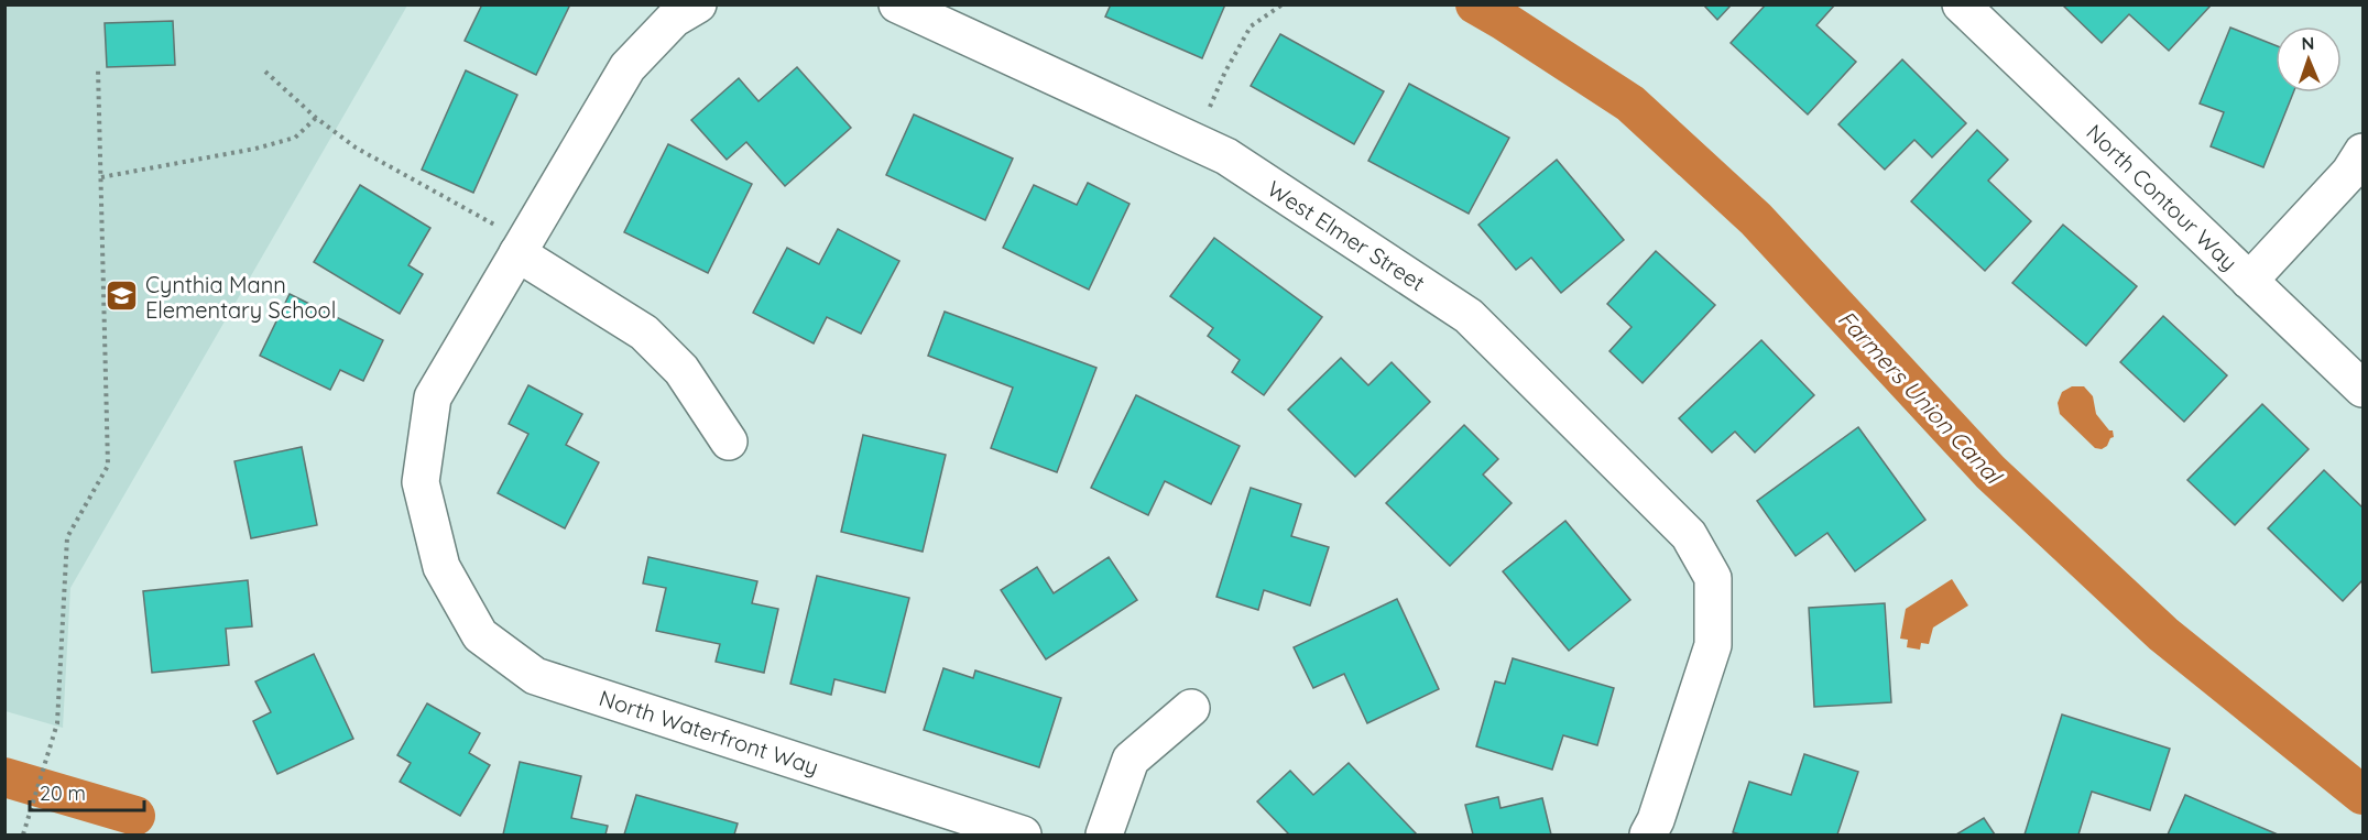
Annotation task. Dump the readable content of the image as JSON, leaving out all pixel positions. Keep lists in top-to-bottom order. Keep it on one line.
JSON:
{"streets":{"street":["North Contour Way","West Elmer Street","North Waterfront Way"]},"water":["Farmers Union Canal"],"places":{"school or university":["Cynthia Mann Elementary School"]},"scale_bar":"20 m","north":"top"}
